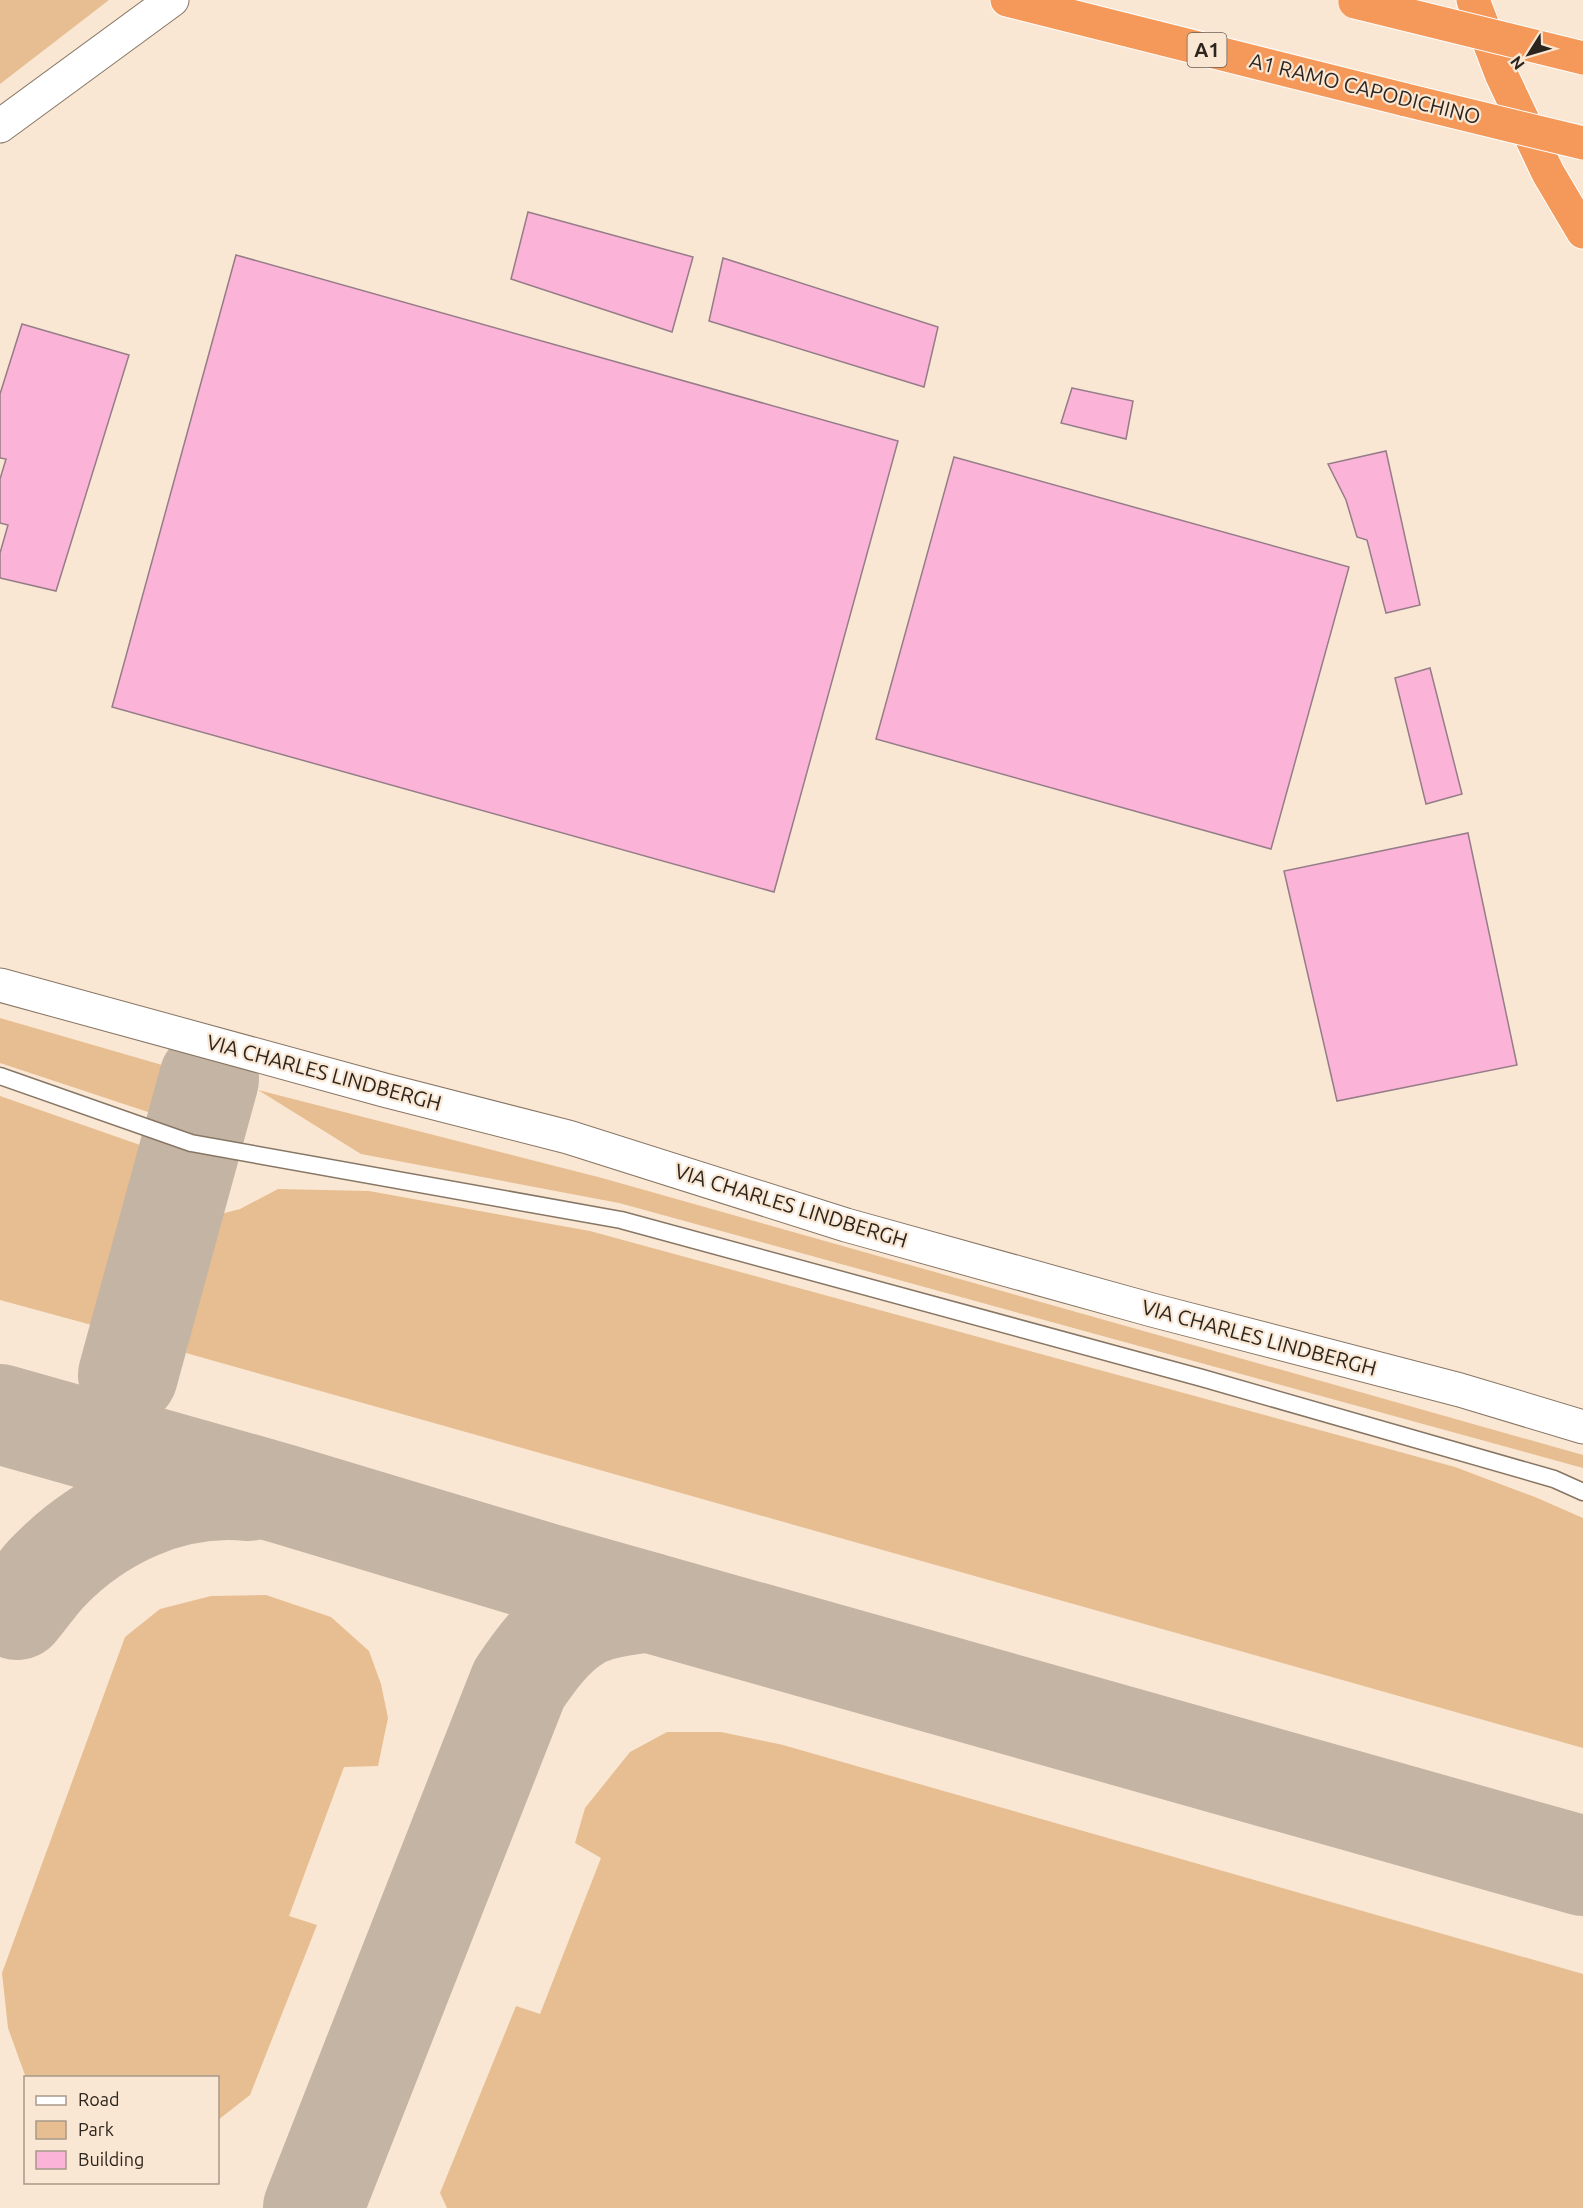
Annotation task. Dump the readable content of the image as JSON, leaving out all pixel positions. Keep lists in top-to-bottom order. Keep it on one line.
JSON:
{"streets":{"highway":["A1","A1 RAMO CAPODICHINO"],"street":["VIA CHARLES LINDBERGH"]},"legend":["Road","Park","Building"],"north":"bottom left"}
